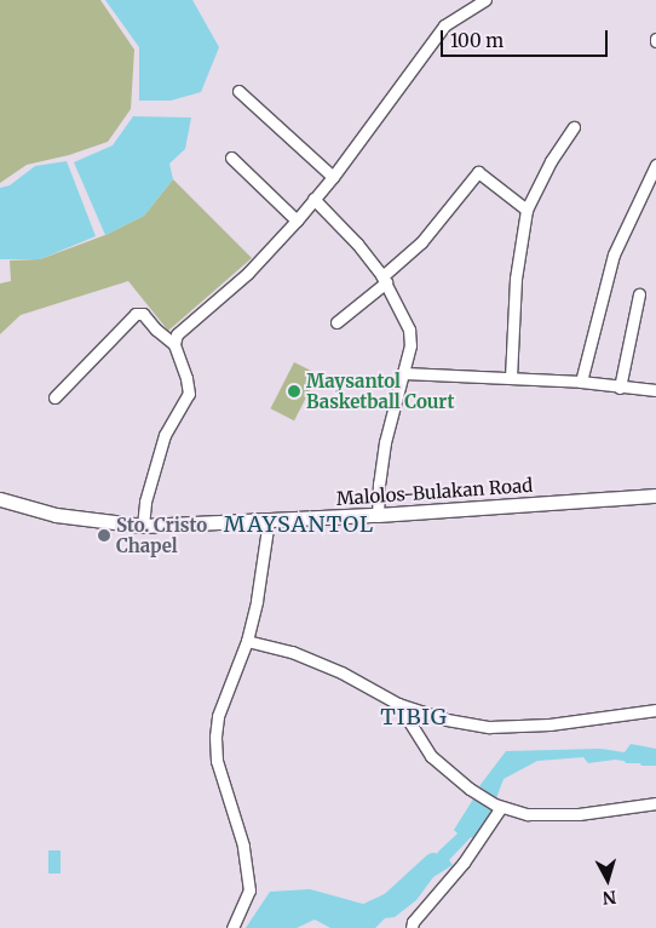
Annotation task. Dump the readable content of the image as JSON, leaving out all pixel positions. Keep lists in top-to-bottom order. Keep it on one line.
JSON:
{"streets":{"main road":["Malolos-Bulakan Road"]},"districts":["MAYSANTOL","TIBIG"],"places":["Maysantol Basketball Court","Sto. Cristo Chapel"],"scale_bar":"100 m","north":"bottom"}
